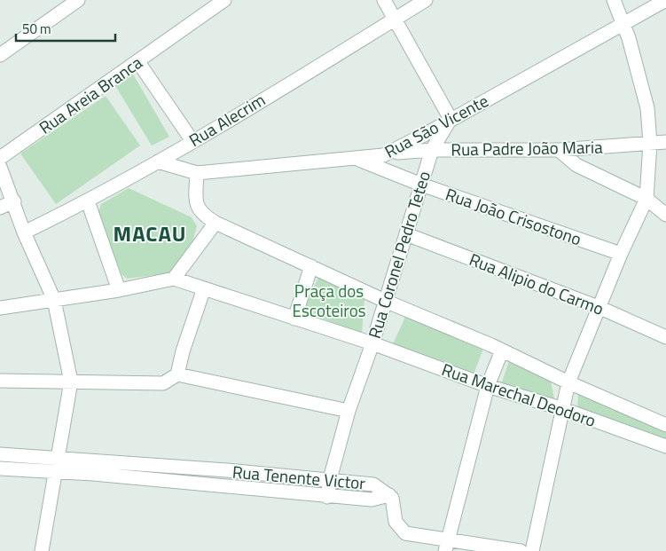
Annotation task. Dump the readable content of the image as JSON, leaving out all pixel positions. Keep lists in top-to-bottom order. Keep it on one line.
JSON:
{"streets":{"street":["Rua Areia Branca","Rua Alecrim","Rua São Vicente","Rua Padre João Maria","Rua João Crisostono","Rua Coronel Pedro Teteo","Rua Alipio do Carmo","Rua Marechal Deodoro","Rua Tenente Victor"]},"crossings":[["Rua Alecrim","Rua São Vicente"],["Rua São Vicente","Rua Padre João Maria"],["Rua São Vicente","Rua João Crisostono"],["Rua São Vicente","Rua Coronel Pedro Teteo"],["Rua São Vicente","Rua Marechal Deodoro"],["Rua Padre João Maria","Rua Coronel Pedro Teteo"],["Rua João Crisostono","Rua Coronel Pedro Teteo"],["Rua Coronel Pedro Teteo","Rua Alipio do Carmo"],["Rua Coronel Pedro Teteo","Rua Marechal Deodoro"],["Rua Coronel Pedro Teteo","Rua Tenente Victor"]],"districts":["MACAU"],"parks":["Praça dos Escoteiros"],"scale_bar":"50 m"}
